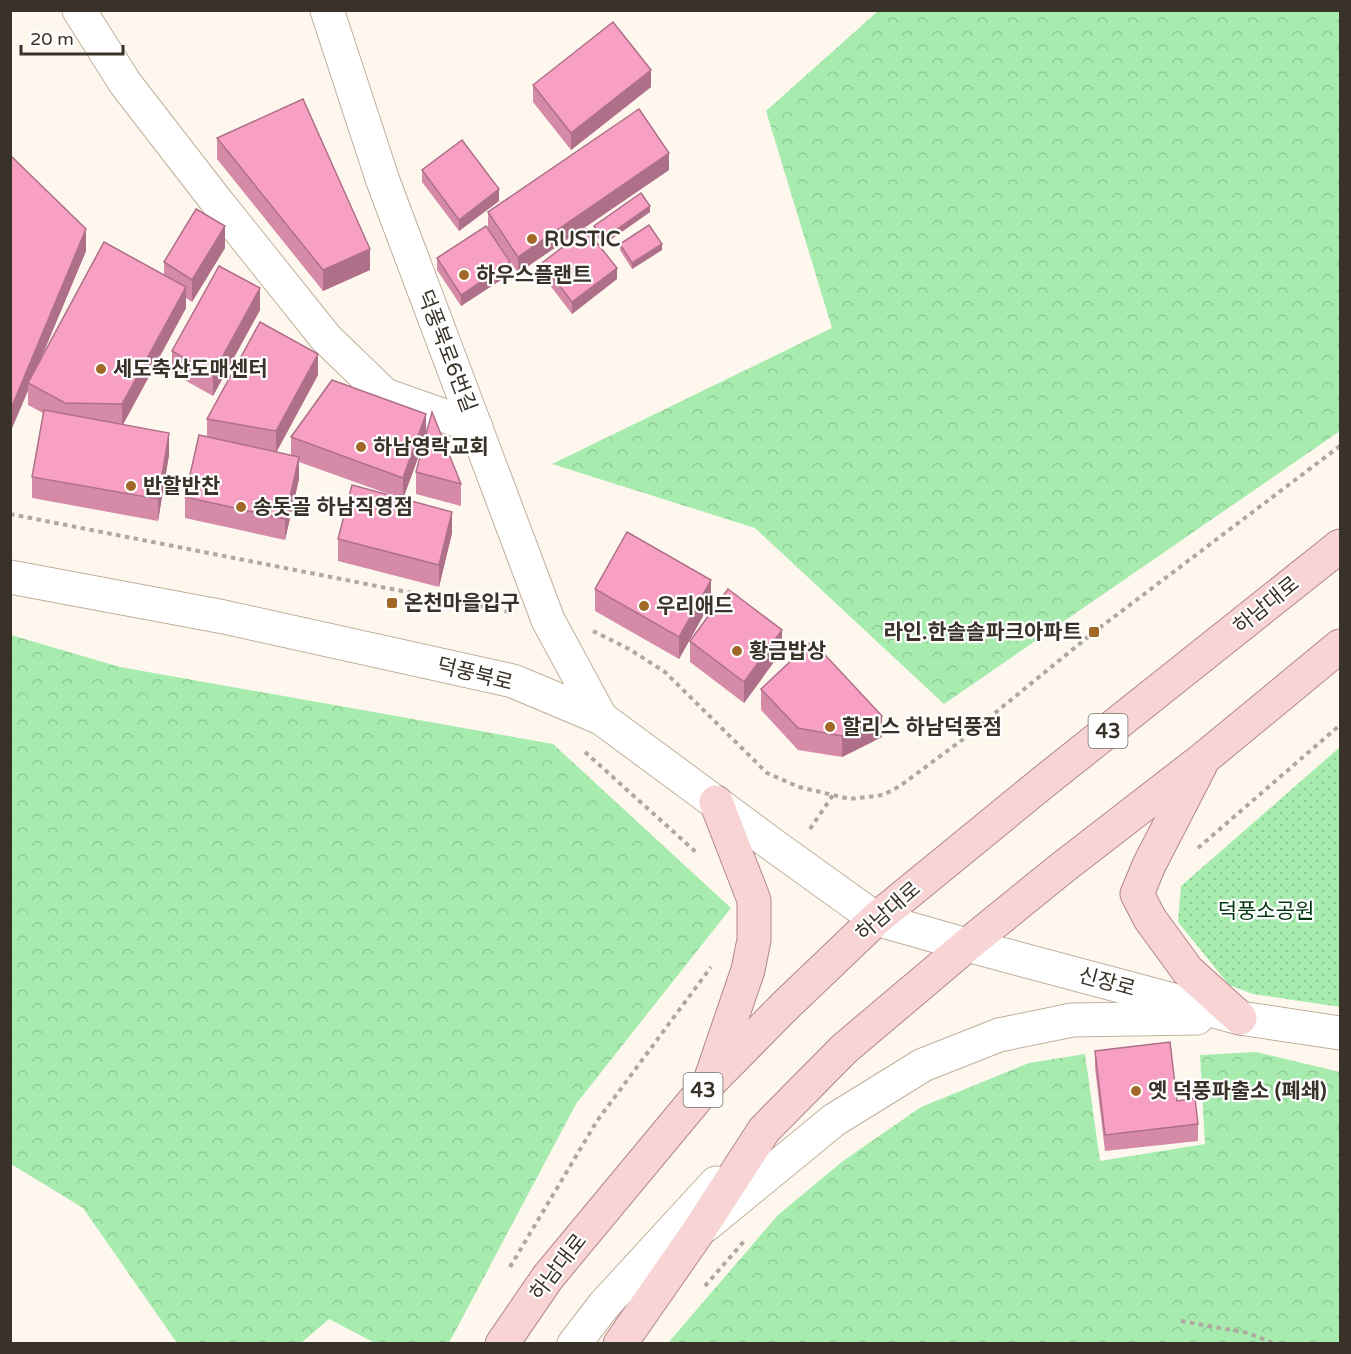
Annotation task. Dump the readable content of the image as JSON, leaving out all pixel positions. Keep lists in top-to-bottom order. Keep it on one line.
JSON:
{"streets":{"main road":["하남대로","43"],"street":["덕풍북로6번길","덕풍북로","신장로"]},"crossings":[["덕풍북로6번길","덕풍북로"],["하남대로","덕풍북로"],["하남대로","신장로"],["덕풍북로","신장로"]],"parks":["덕풍소공원"],"places":{"other":["RUSTIC","하우스플랜트","세도축산도매센터","하남영락교회","반할반찬","송돗골 하남직영점","우리애드","황금밥상","할리스 하남덕풍점","옛 덕풍파출소 (폐쇄)"],"transit":["온천마을입구","라인.한솔솔파크아파트"]},"scale_bar":"20 m"}
